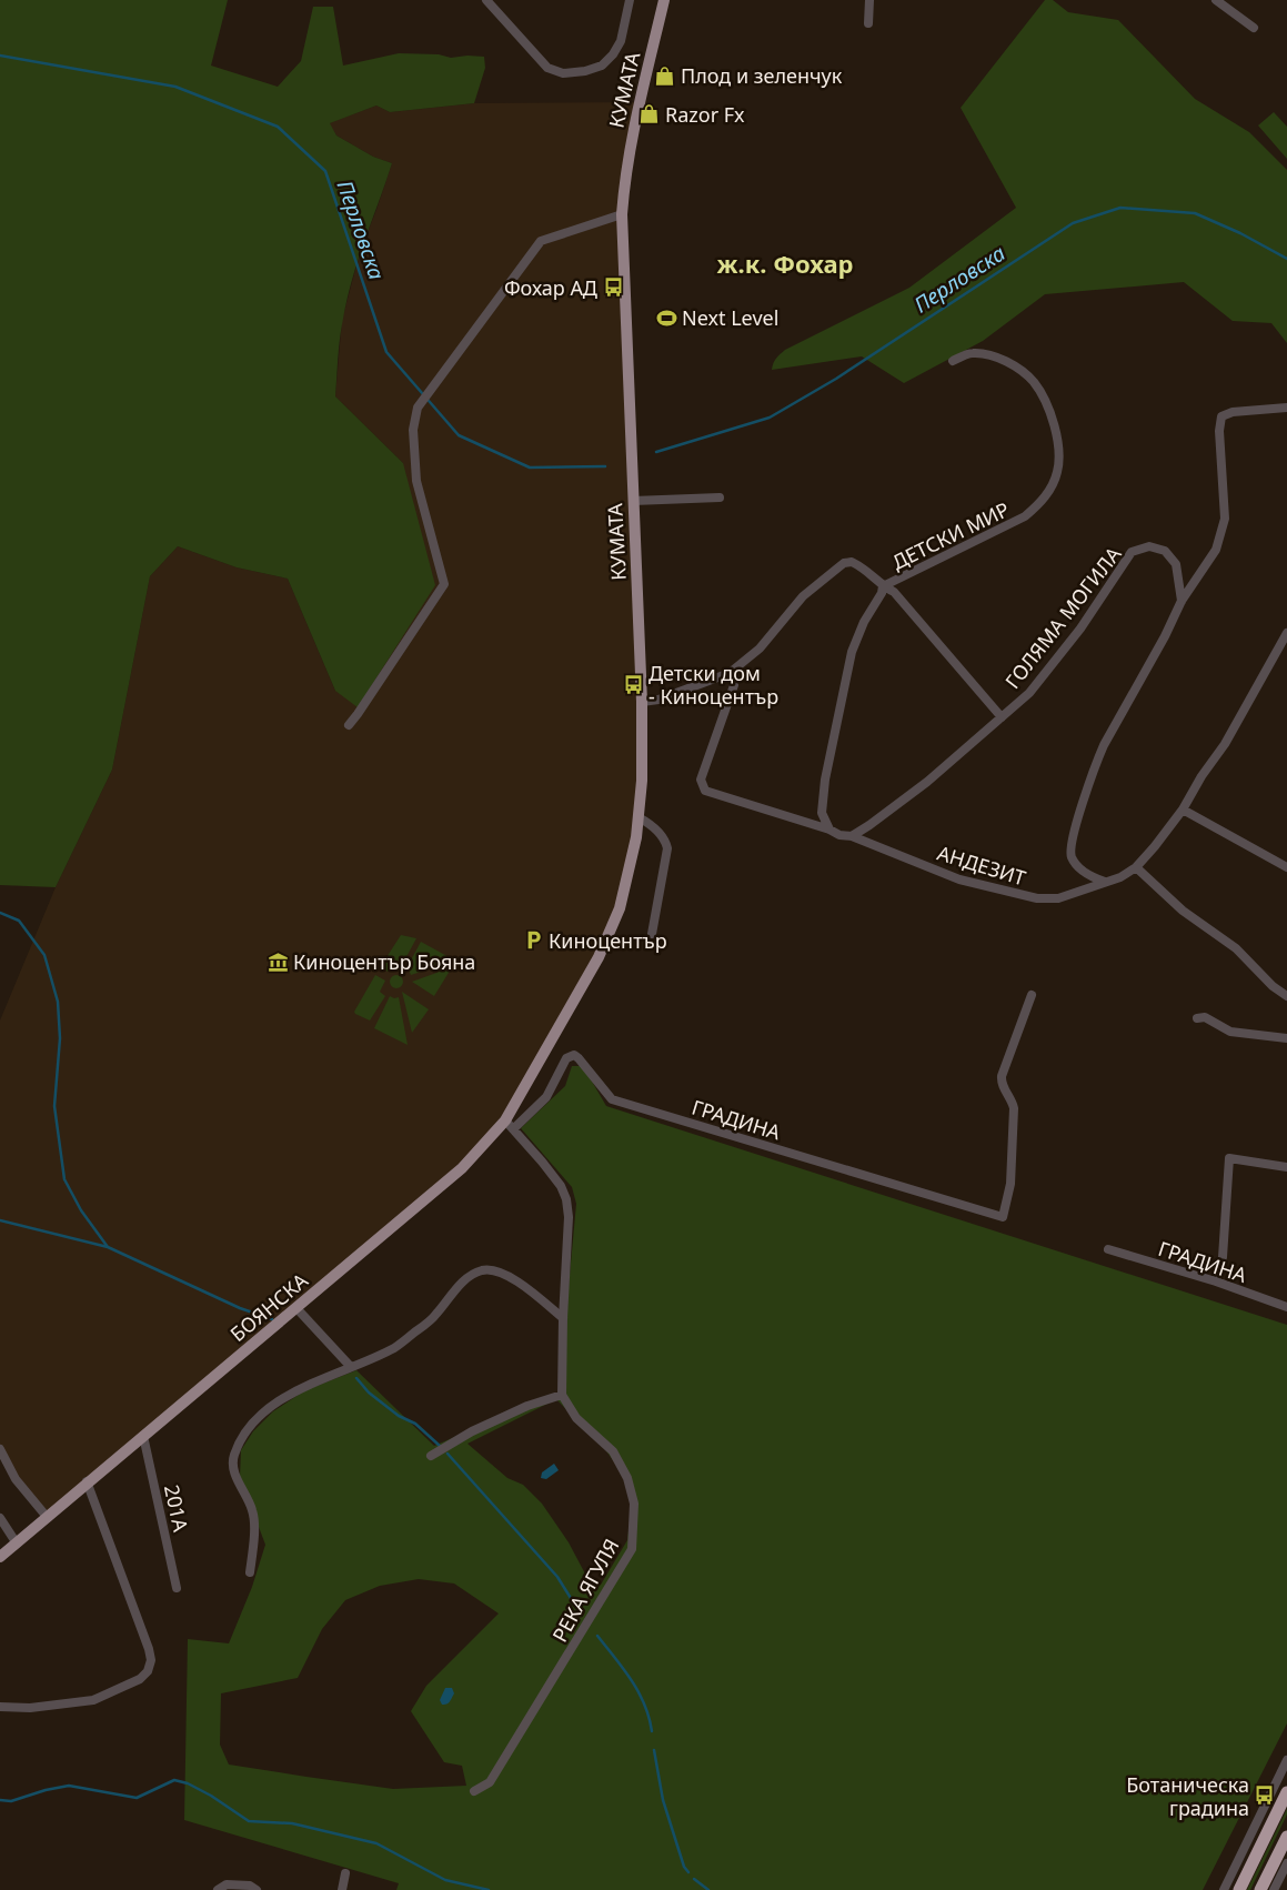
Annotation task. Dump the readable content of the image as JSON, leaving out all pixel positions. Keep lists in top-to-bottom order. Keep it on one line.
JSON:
{"streets":{"main road":["КУМАТА","БОЯНСКА"],"street":["ДЕТСКИ МИР","ГОЛЯМА МОГИЛА","АНДЕЗИТ","ГРАДИНА","201А","РЕКА ЯГУЛЯ"]},"crossings":[["КУМАТА","ДЕТСКИ МИР"],["КУМАТА","БОЯНСКА"],["ГОЛЯМА МОГИЛА","АНДЕЗИТ"],["ГРАДИНА","БОЯНСКА"],["БОЯНСКА","201А"]],"districts":["ж.к. Фохар"],"water":["Перловска"],"places":{"shop":["Плод и зеленчук","Razor Fx"],"bus stop":["Фохар АД","Детски дом - Киноцентър","Ботаническа градина"],"sports":["Next Level"],"parking":["Киноцентър"],"museum":["Киноцентър Бояна"]}}
